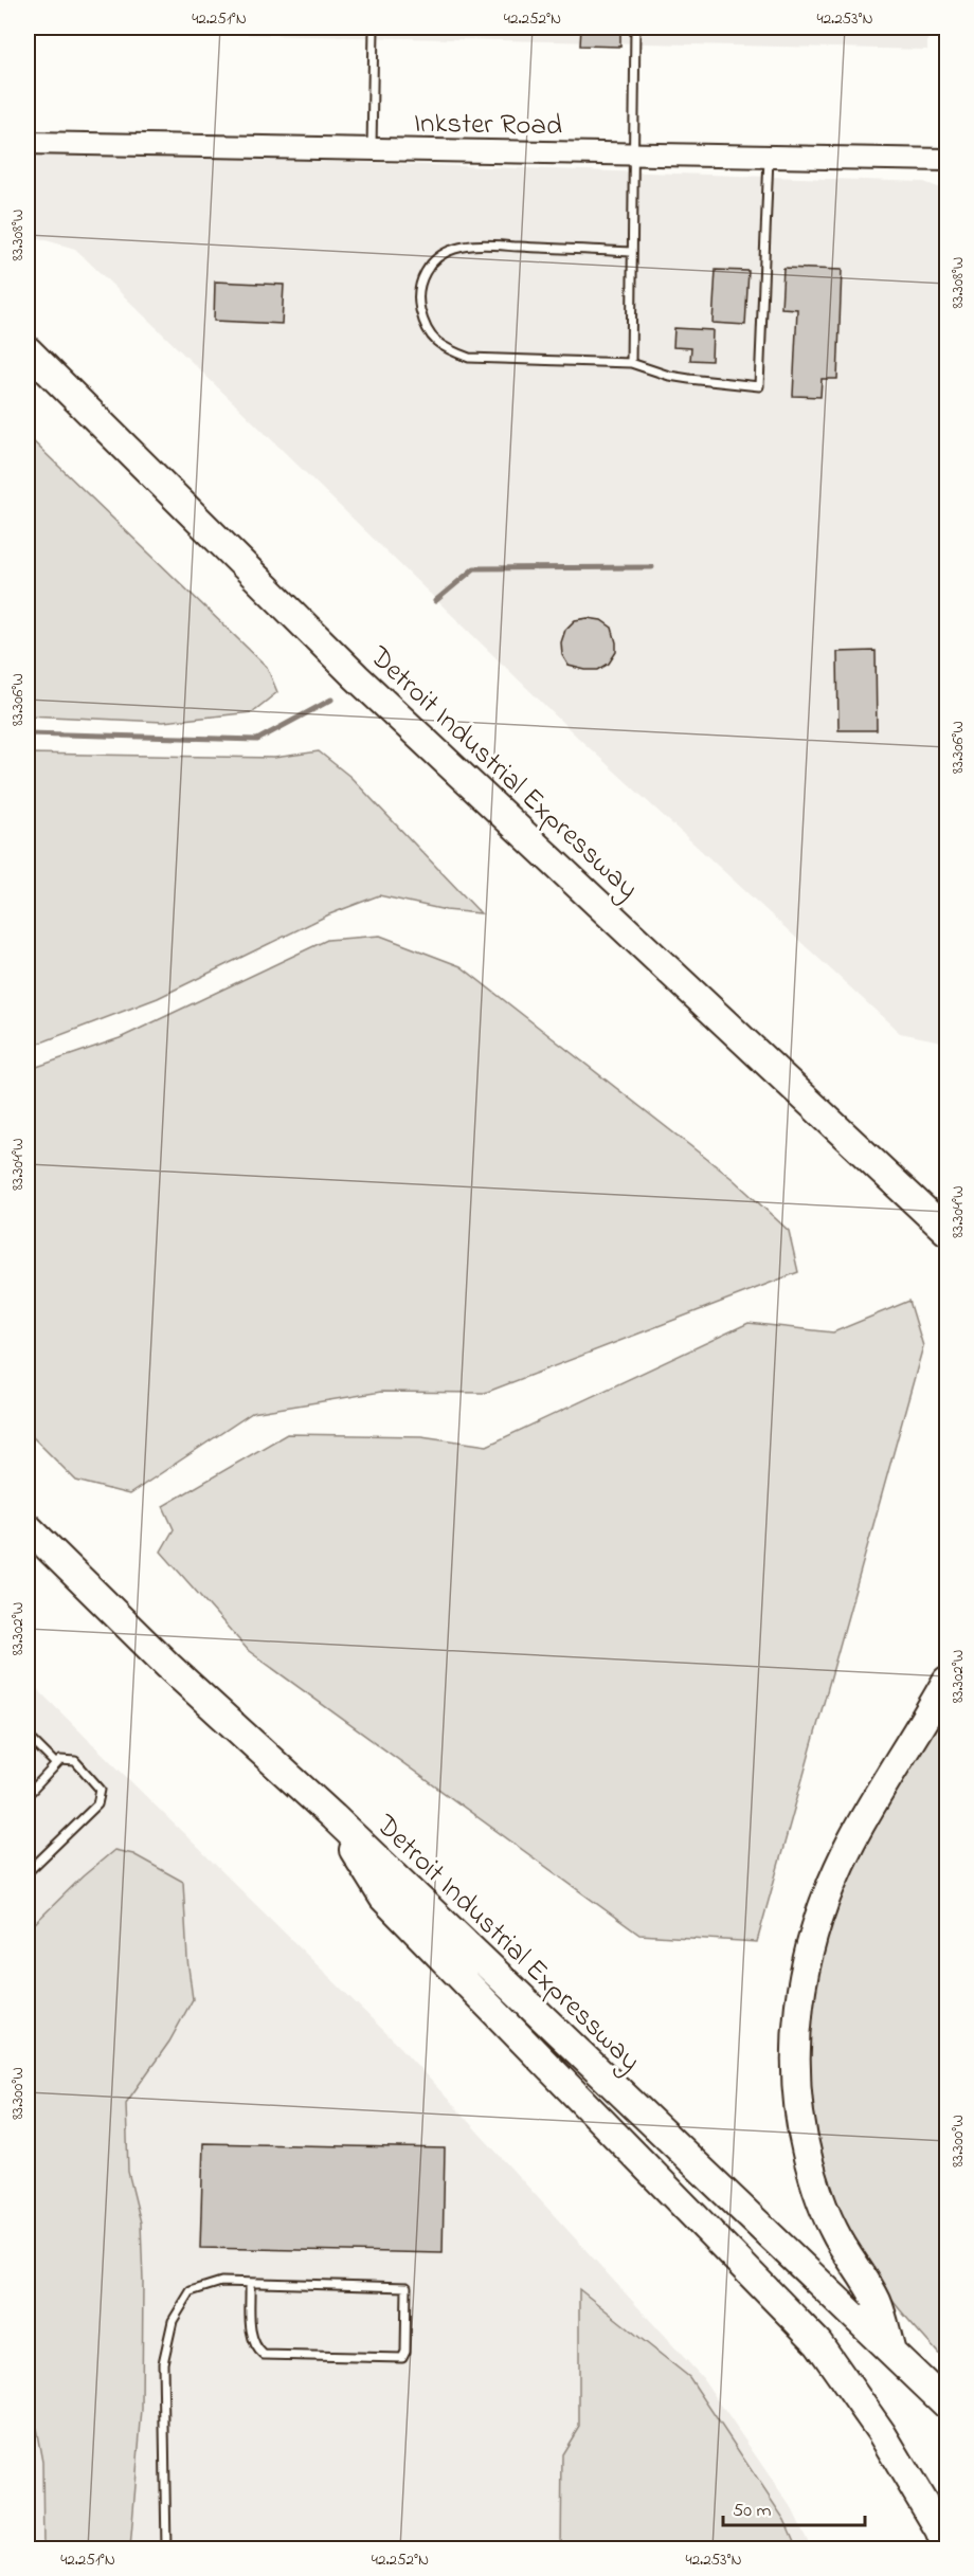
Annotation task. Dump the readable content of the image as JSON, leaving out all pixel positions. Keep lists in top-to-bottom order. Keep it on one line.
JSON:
{"streets":{"highway":["Detroit Industrial Expressway"],"street":["Inkster Road"]},"scale_bar":"50 m","coordinates":["42.251°N","42.252°N","42.253°N","83.308°W","83.306°W","83.304°W","83.302°W","83.300°W"]}
